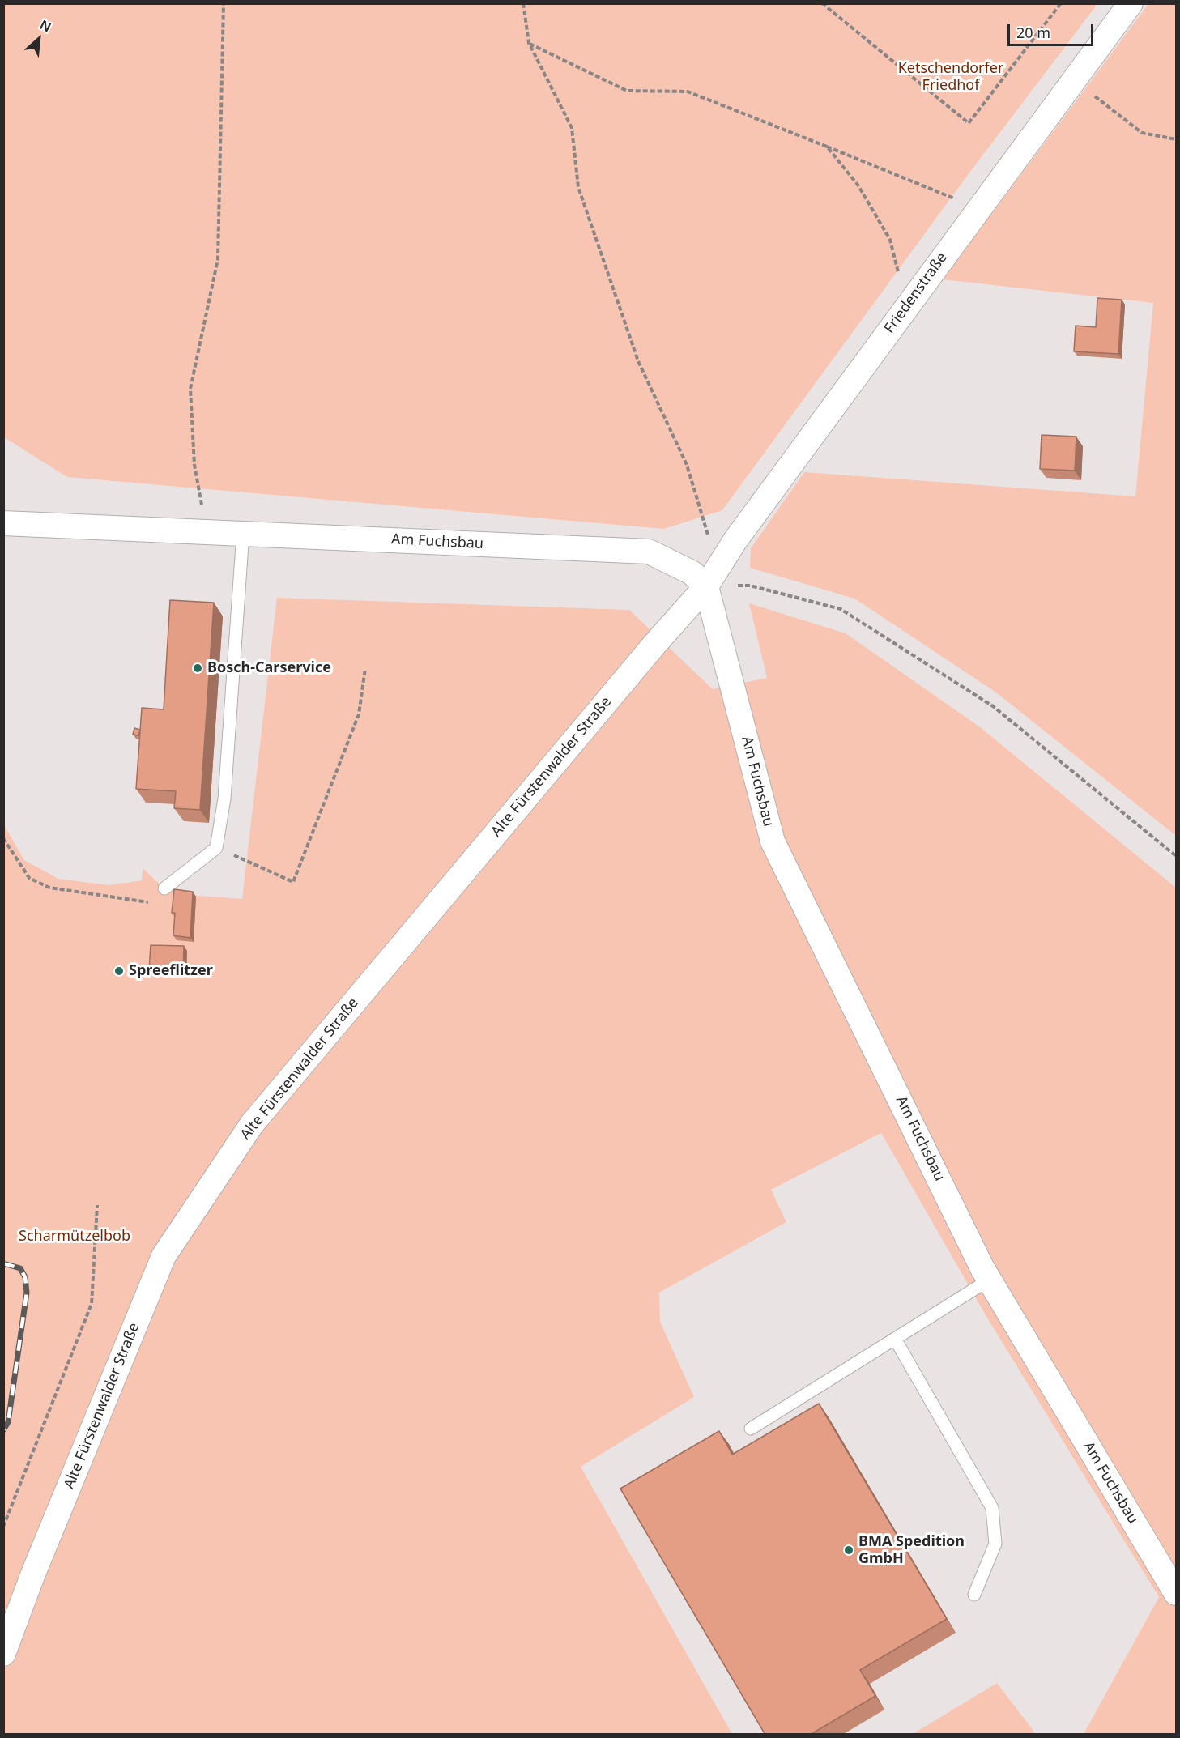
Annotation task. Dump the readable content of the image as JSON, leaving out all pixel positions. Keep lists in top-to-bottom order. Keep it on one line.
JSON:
{"streets":{"street":["Friedenstraße","Am Fuchsbau","Alte Fürstenwalder Straße"]},"crossings":[["Friedenstraße","Am Fuchsbau"],["Friedenstraße","Alte Fürstenwalder Straße"],["Am Fuchsbau","Alte Fürstenwalder Straße"]],"parks":["Ketschendorfer Friedhof","Scharmützelbob"],"places":["Bosch-Carservice","Spreeflitzer","BMA Spedition GmbH"],"scale_bar":"20 m","north":"top right"}
